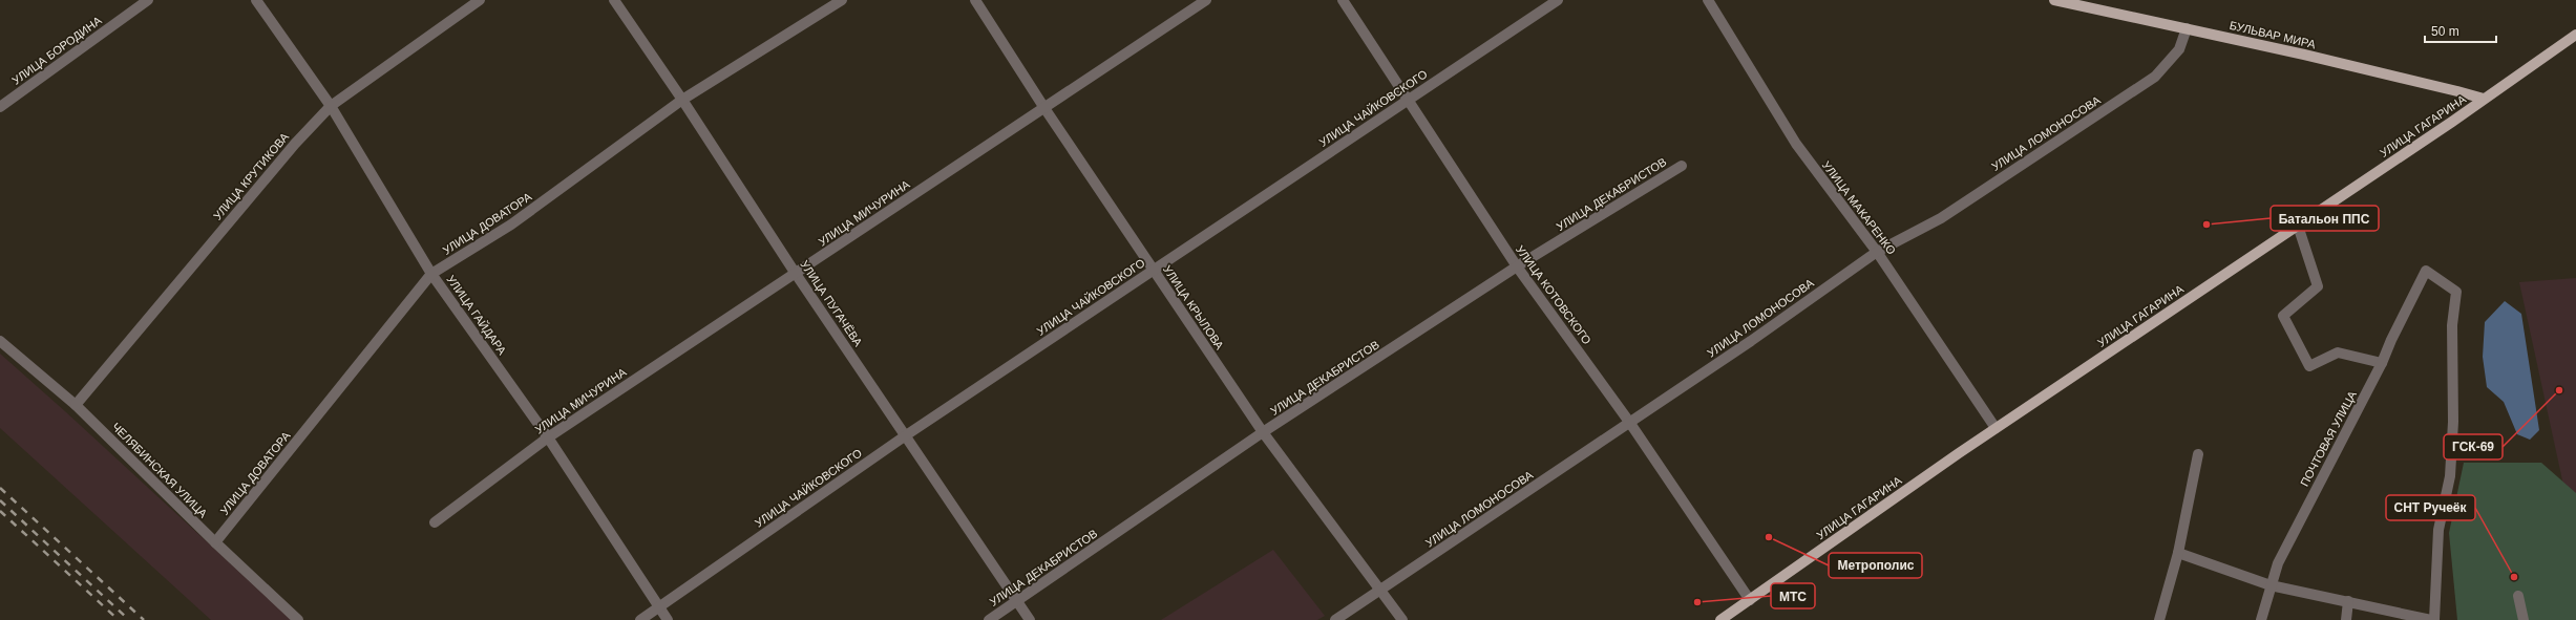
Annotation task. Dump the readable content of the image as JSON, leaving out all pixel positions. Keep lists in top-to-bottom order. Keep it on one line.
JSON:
{"streets":{"main road":["БУЛЬВАР МИРА","УЛИЦА ГАГАРИНА"],"street":["УЛИЦА БОРОДИНА","УЛИЦА ЧАЙКОВСКОГО","УЛИЦА ЛОМОНОСОВА","УЛИЦА КРУТИКОВА","УЛИЦА ДЕКАБРИСТОВ","УЛИЦА МАКАРЕНКО","УЛИЦА МИЧУРИНА","УЛИЦА ДОВАТОРА","УЛИЦА КОТОВСКОГО","УЛИЦА ПУГАЧЁВА","УЛИЦА КРЫЛОВА","УЛИЦА ГАЙДАРА","ПОЧТОВАЯ УЛИЦА","ЧЕЛЯБИНСКАЯ УЛИЦА"]},"crossings":[["БУЛЬВАР МИРА","УЛИЦА ГАГАРИНА"],["БУЛЬВАР МИРА","УЛИЦА ЛОМОНОСОВА"],["УЛИЦА ЧАЙКОВСКОГО","УЛИЦА КОТОВСКОГО"],["УЛИЦА ЧАЙКОВСКОГО","УЛИЦА ПУГАЧЁВА"],["УЛИЦА ЧАЙКОВСКОГО","УЛИЦА КРЫЛОВА"],["УЛИЦА ЧАЙКОВСКОГО","УЛИЦА ГАЙДАРА"],["УЛИЦА ГАГАРИНА","УЛИЦА МАКАРЕНКО"],["УЛИЦА ГАГАРИНА","УЛИЦА КОТОВСКОГО"],["УЛИЦА ЛОМОНОСОВА","УЛИЦА МАКАРЕНКО"],["УЛИЦА ЛОМОНОСОВА","УЛИЦА КОТОВСКОГО"],["УЛИЦА ЛОМОНОСОВА","УЛИЦА КРЫЛОВА"],["УЛИЦА КРУТИКОВА","УЛИЦА ГАЙДАРА"],["УЛИЦА КРУТИКОВА","ЧЕЛЯБИНСКАЯ УЛИЦА"],["УЛИЦА ДЕКАБРИСТОВ","УЛИЦА КОТОВСКОГО"],["УЛИЦА ДЕКАБРИСТОВ","УЛИЦА ПУГАЧЁВА"],["УЛИЦА ДЕКАБРИСТОВ","УЛИЦА КРЫЛОВА"],["УЛИЦА МИЧУРИНА","УЛИЦА ПУГАЧЁВА"],["УЛИЦА МИЧУРИНА","УЛИЦА КРЫЛОВА"],["УЛИЦА МИЧУРИНА","УЛИЦА ГАЙДАРА"],["УЛИЦА ДОВАТОРА","УЛИЦА ПУГАЧЁВА"],["УЛИЦА ДОВАТОРА","УЛИЦА ГАЙДАРА"],["УЛИЦА ДОВАТОРА","ЧЕЛЯБИНСКАЯ УЛИЦА"]],"places":["Батальон ППС","ГСК-69","Метрополис","СНТ Ручеёк","МТС"],"scale_bar":"50 m"}
